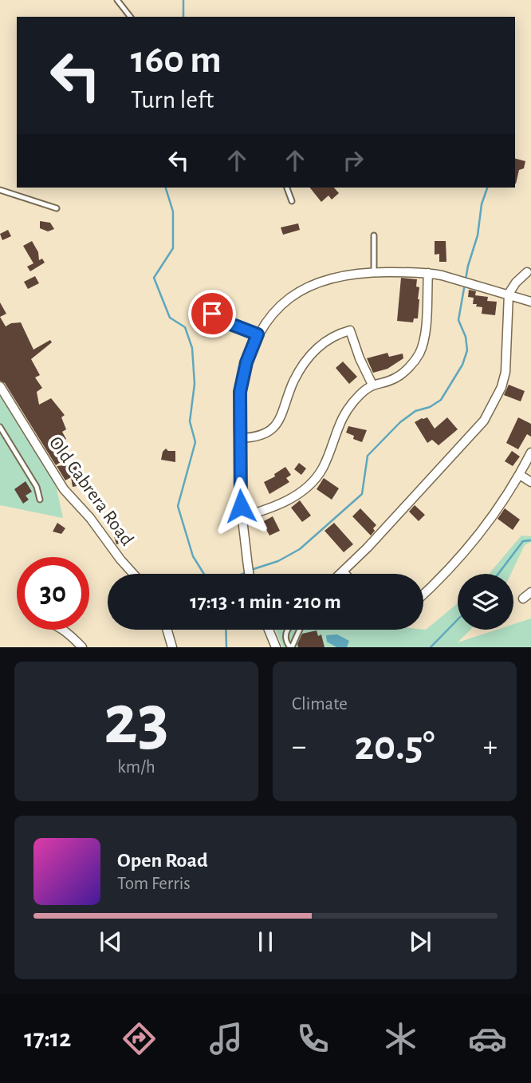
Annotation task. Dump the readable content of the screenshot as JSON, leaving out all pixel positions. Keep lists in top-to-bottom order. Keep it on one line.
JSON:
{"streets":{"street":["Old Cabrera Road"]},"page":{"turn":["160 m","Turn left"],"limit":"30","trip":"17:13 · 1 min · 210 m","tile":[["23","km/h"],"Climate"],"heat":["−","20.5°","+"],"song":["Open Road","Tom Ferris"],"tabs":"17:12"}}
